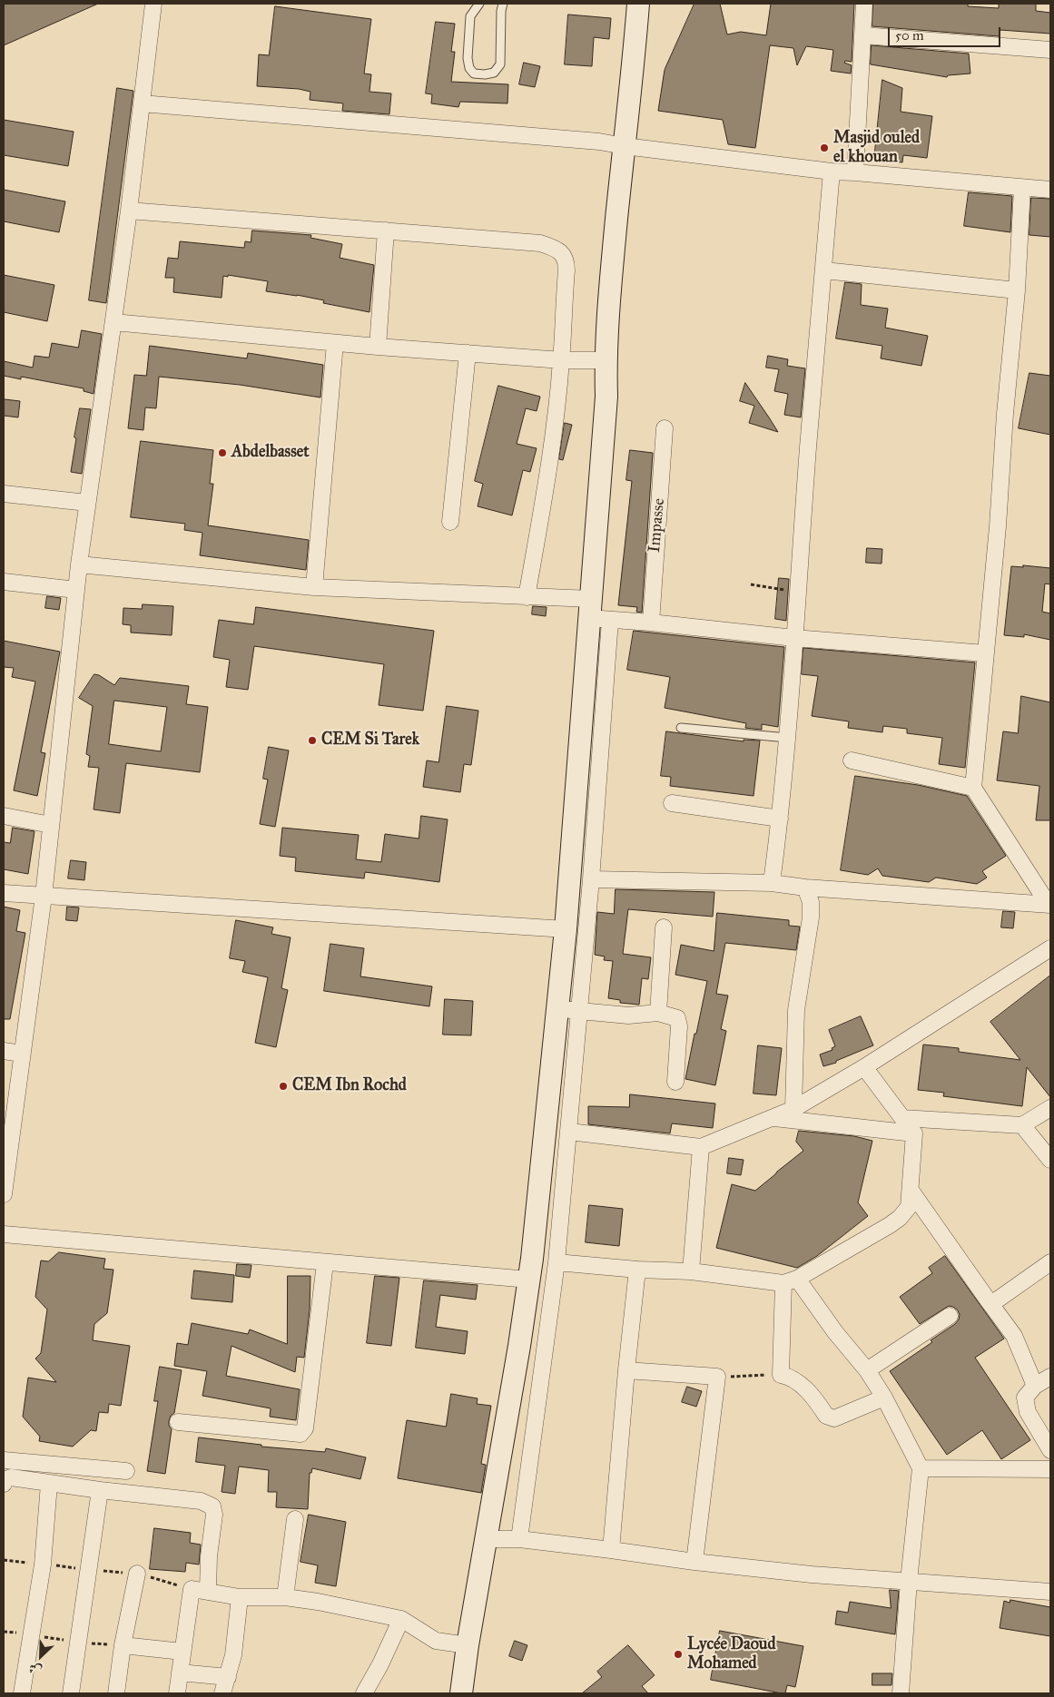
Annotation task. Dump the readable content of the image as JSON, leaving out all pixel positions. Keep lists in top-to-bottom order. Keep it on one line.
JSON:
{"streets":{"street":["Impasse"]},"places":["Masjid ouled el khouan","Abdelbasset","CEM Si Tarek","CEM Ibn Rochd","Lycée Daoud Mohamed"],"scale_bar":"50 m","north":"bottom left"}
